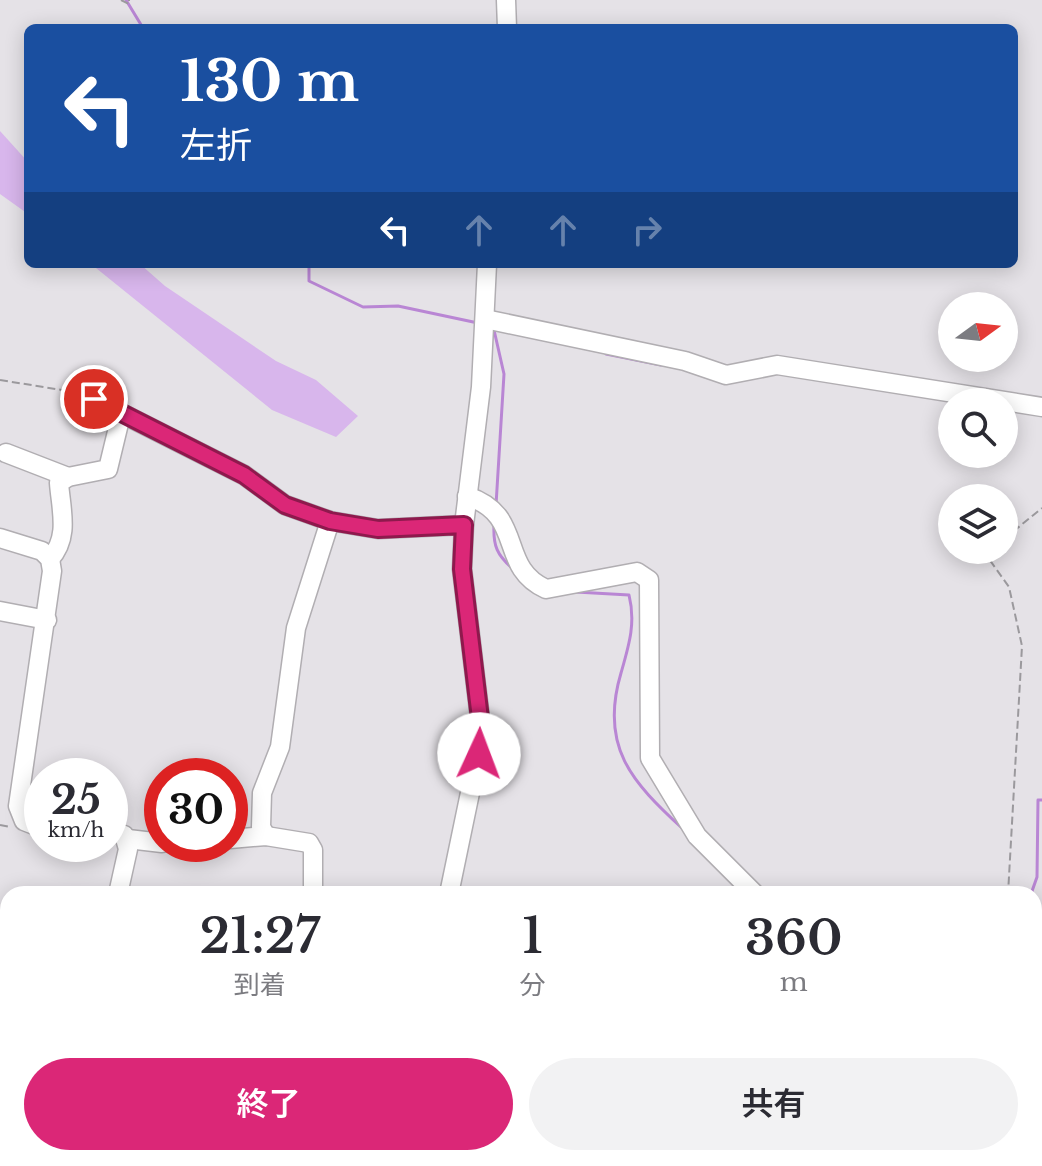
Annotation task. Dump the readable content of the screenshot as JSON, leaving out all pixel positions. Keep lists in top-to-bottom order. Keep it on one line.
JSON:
{"north":"right","page":{"turn":["130 m","左折"],"speed":"25 km/h","limit":"30","eta":["21:27","到着","1","分","360","m"],"buttons":["終了","共有"]}}
